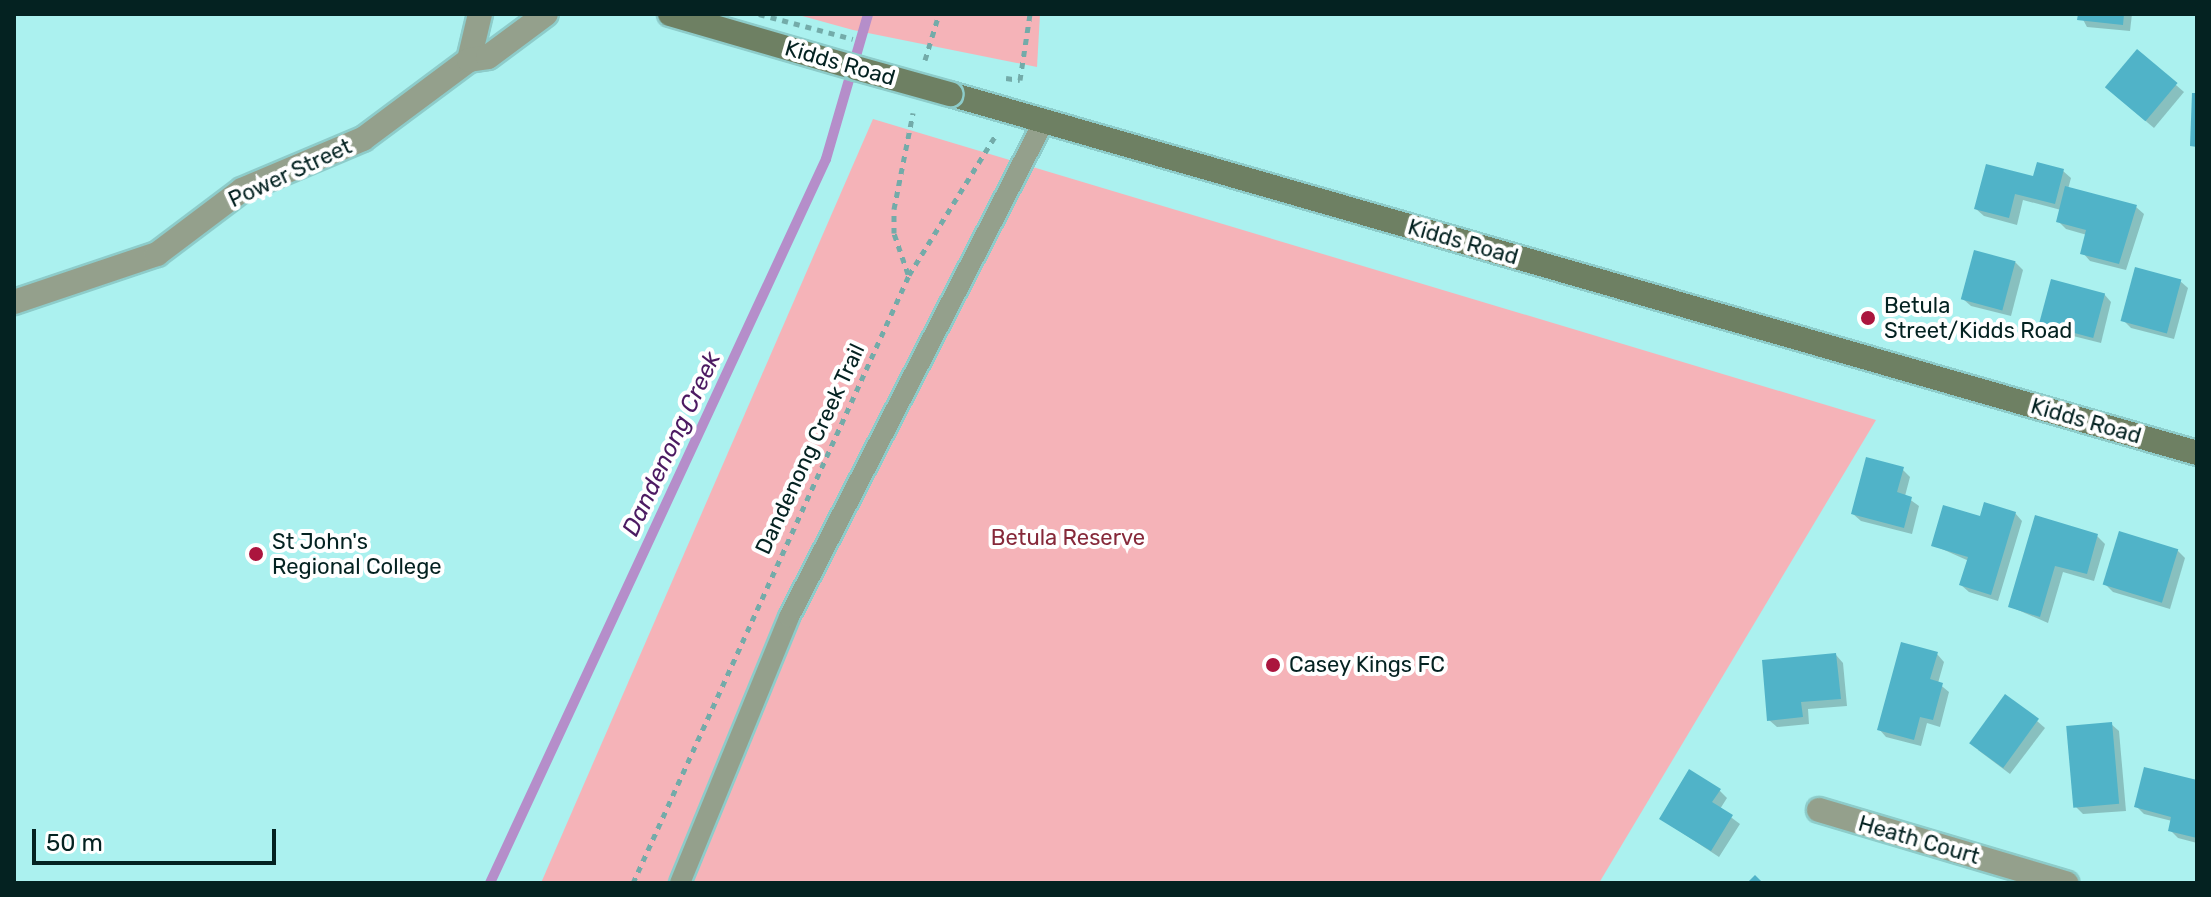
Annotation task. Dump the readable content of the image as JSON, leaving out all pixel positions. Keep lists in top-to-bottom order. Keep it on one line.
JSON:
{"streets":{"main road":["Kidds Road"],"street":["Power Street","Heath Court"],"path":["Dandenong Creek Trail"]},"crossings":[["Kidds Road","Dandenong Creek Trail"]],"water":["Dandenong Creek"],"parks":["Betula Reserve"],"places":["Betula Street/Kidds Road","St John's Regional College","Casey Kings FC"],"scale_bar":"50 m"}
